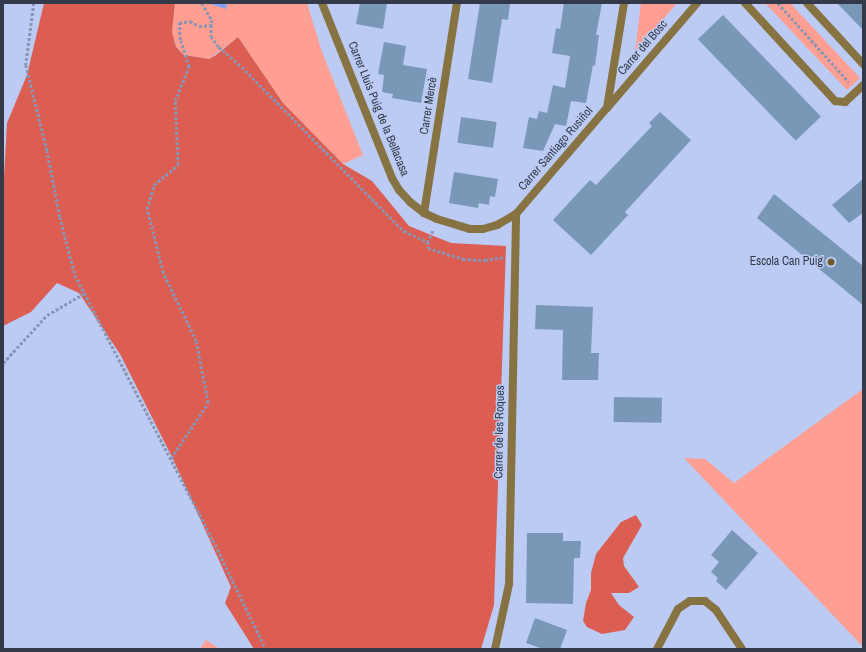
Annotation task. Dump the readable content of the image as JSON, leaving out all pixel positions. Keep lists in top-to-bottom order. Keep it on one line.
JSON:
{"streets":{"street":["Carrer del Bosc","Carrer Mercè","Carrer Lluís Puig de la Bellacasa","Carrer Santiago Rusiñol","Carrer de les Roques"]},"crossings":[["Carrer del Bosc","Carrer Santiago Rusiñol"],["Carrer Mercè","Carrer Lluís Puig de la Bellacasa"],["Carrer Lluís Puig de la Bellacasa","Carrer Santiago Rusiñol"],["Carrer Lluís Puig de la Bellacasa","Carrer de les Roques"],["Carrer Santiago Rusiñol","Carrer de les Roques"]],"places":["Escola Can Puig"]}
